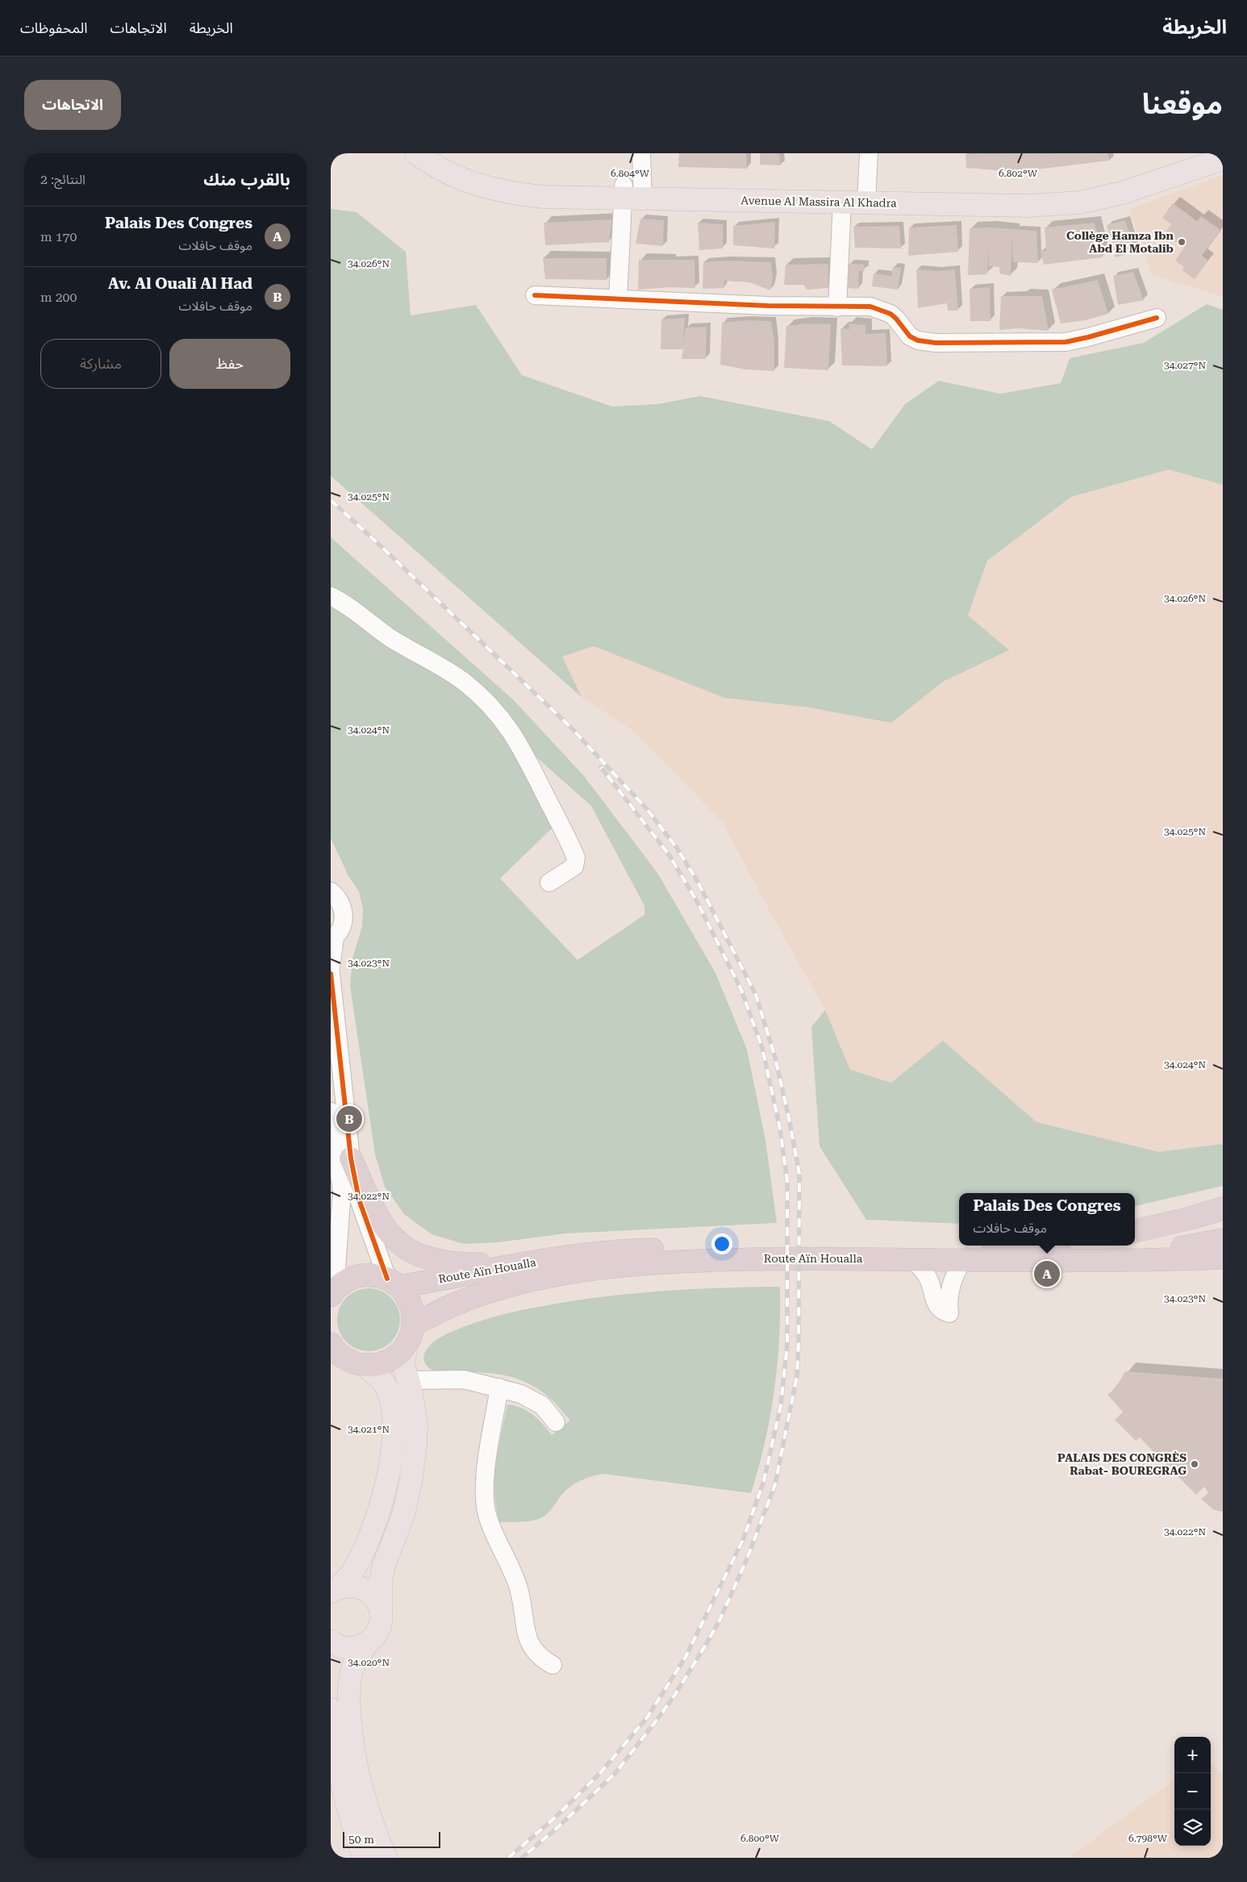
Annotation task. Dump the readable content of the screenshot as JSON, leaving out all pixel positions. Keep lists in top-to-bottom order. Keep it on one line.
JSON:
{"streets":{"highway":["Route Aïn Houalla"],"main road":["Avenue Al Massira Al Khadra"]},"places":["Collège Hamza Ibn Abd El Motalib","PALAIS DES CONGRÈS Rabat- BOUREGRAG"],"scale_bar":"50 m","page":{"header":"الخريطة","nav":["الخريطة","الاتجاهات","المحفوظات"],"title":"موقعنا","buttons":["الاتجاهات",["حفظ","مشاركة"]],"heading":["بالقرب منك","النتائج: 2"],"list":[{"mark":"A","name":"Palais Des Congres","note":"موقف حافلات","value":"170 m"},{"mark":"B","name":"Av. Al Ouali Al Had","note":"موقف حافلات","value":"200 m"}],"pins":["B","A"],"popup":["Palais Des Congres","موقف حافلات"],"map_buttons":["+","−"],"scale":"50 m"},"coordinates":["6.804°W","6.802°W","34.026°N","34.027°N","34.025°N","34.024°N","34.023°N","34.022°N","34.021°N","34.020°N","6.800°W","6.798°W"]}
